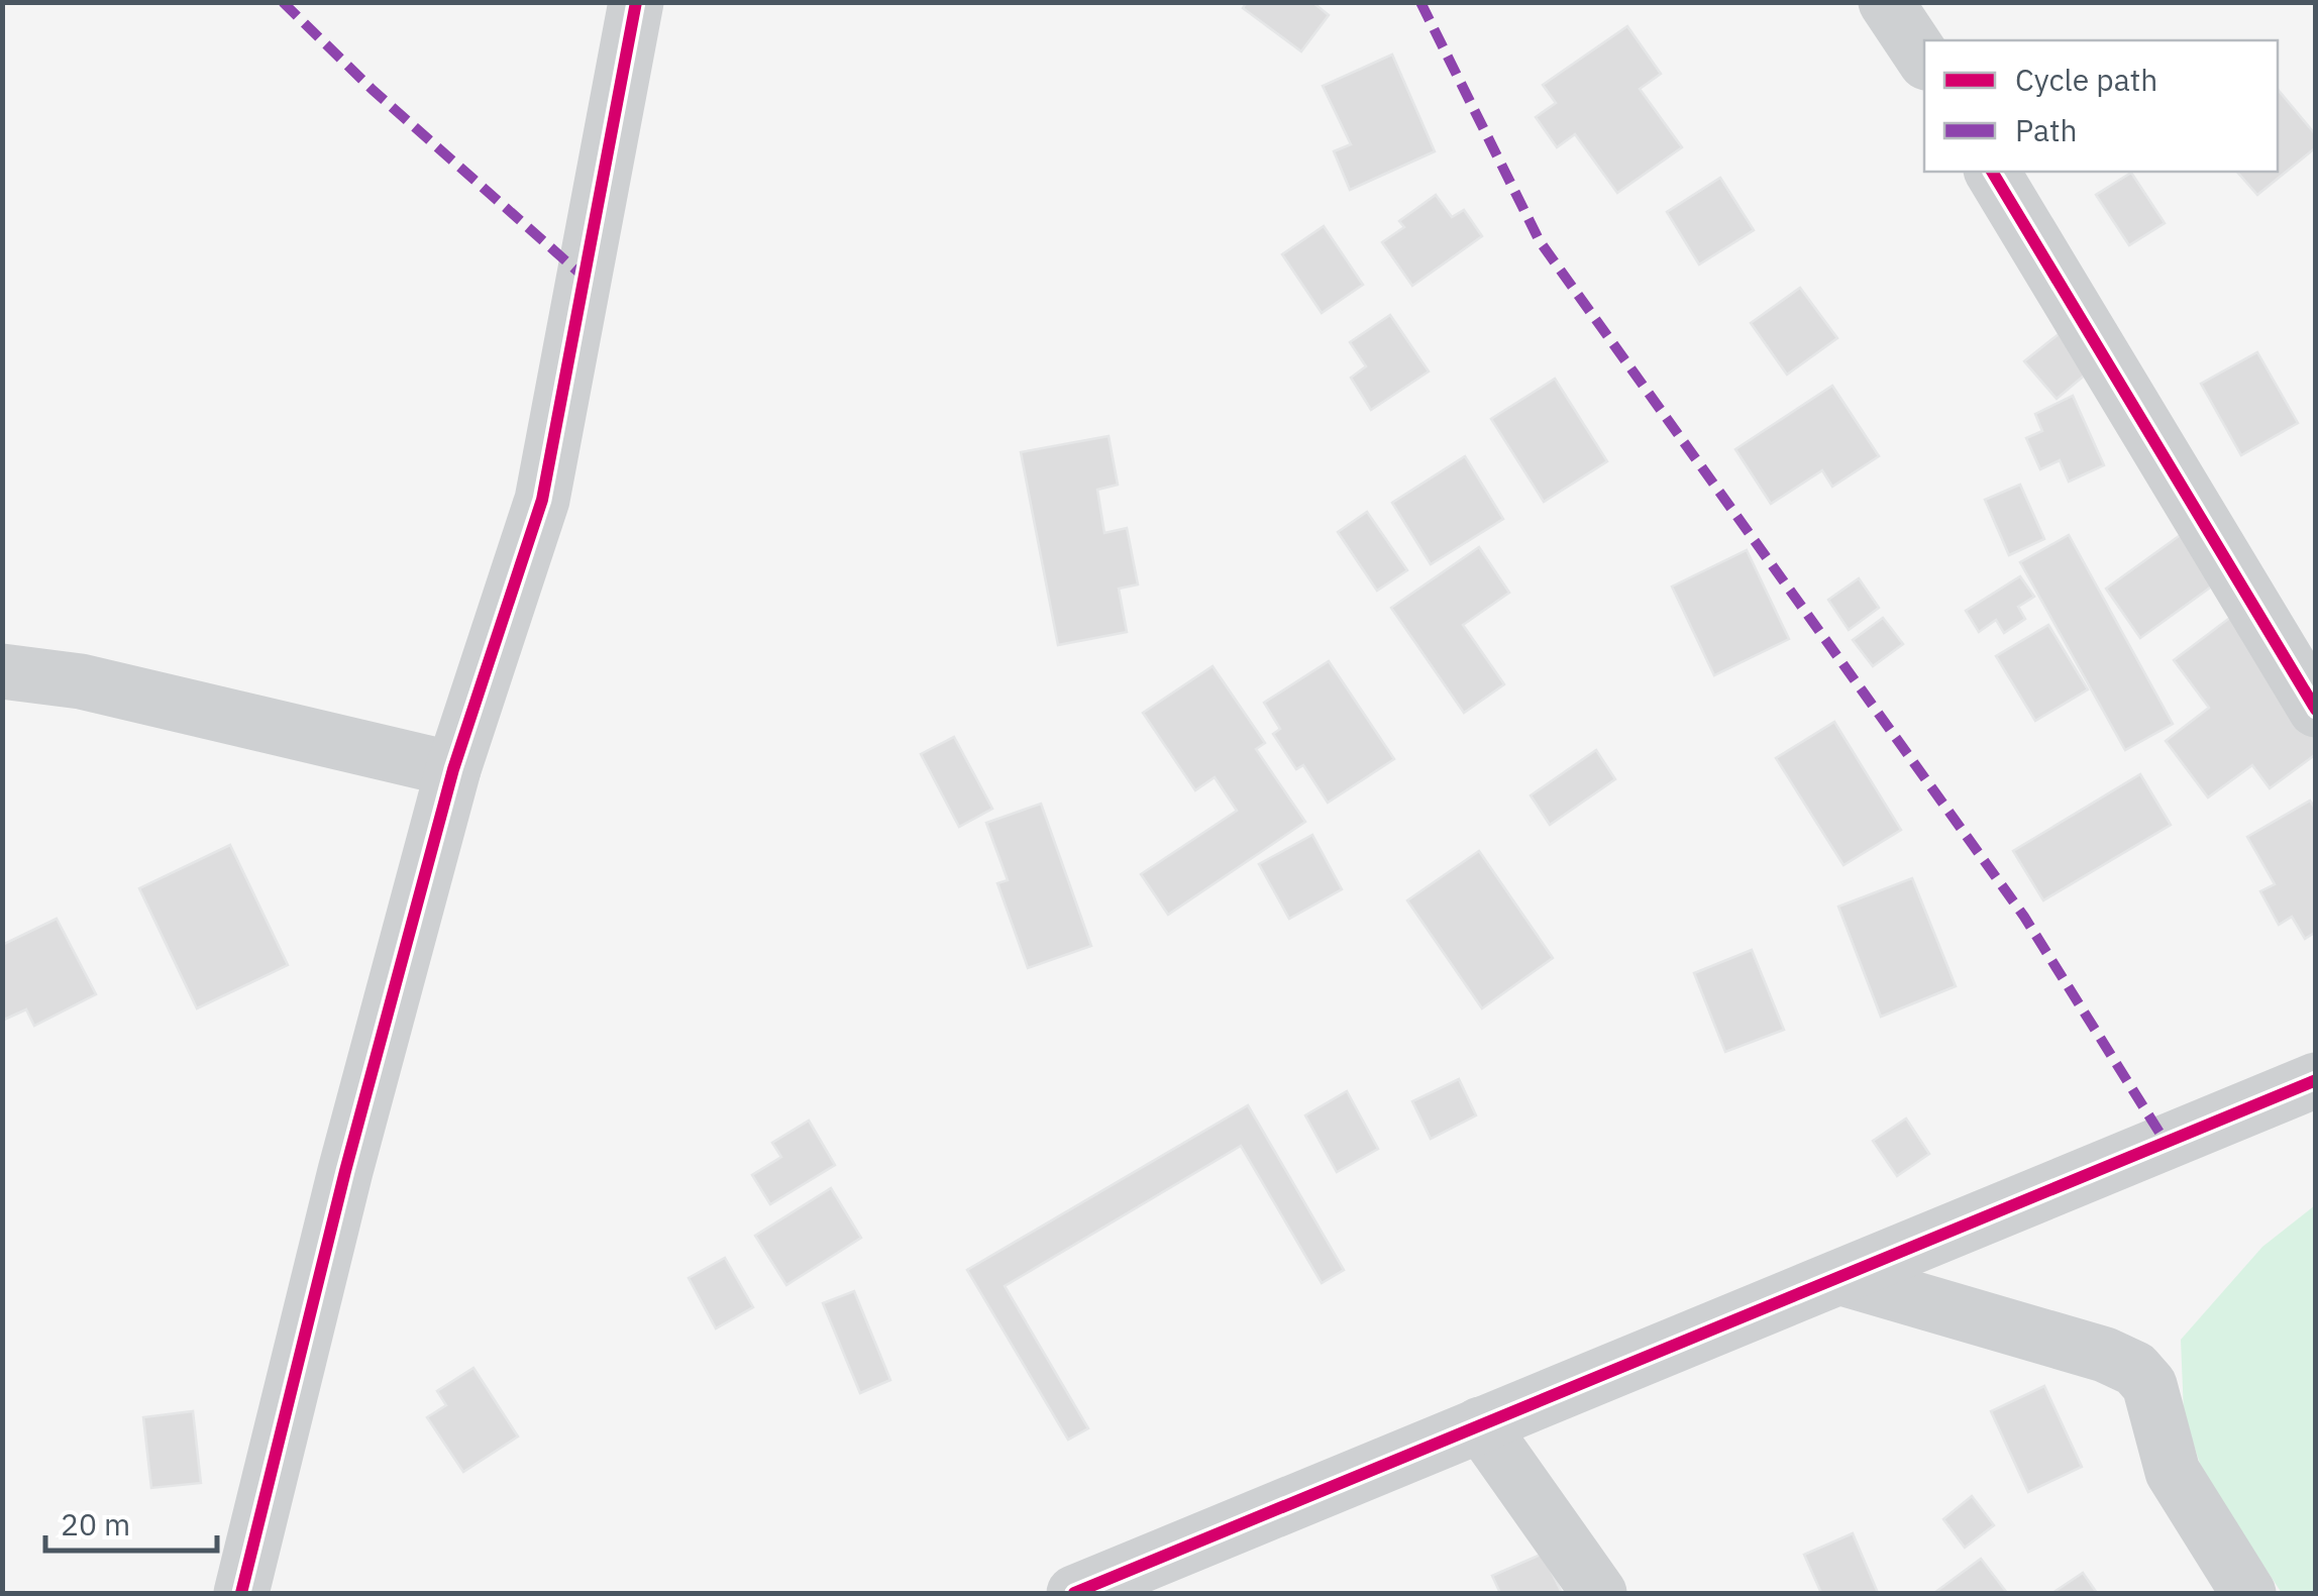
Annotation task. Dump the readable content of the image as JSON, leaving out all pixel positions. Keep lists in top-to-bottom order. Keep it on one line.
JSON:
{"legend":["Cycle path","Path"],"scale_bar":"20 m"}
